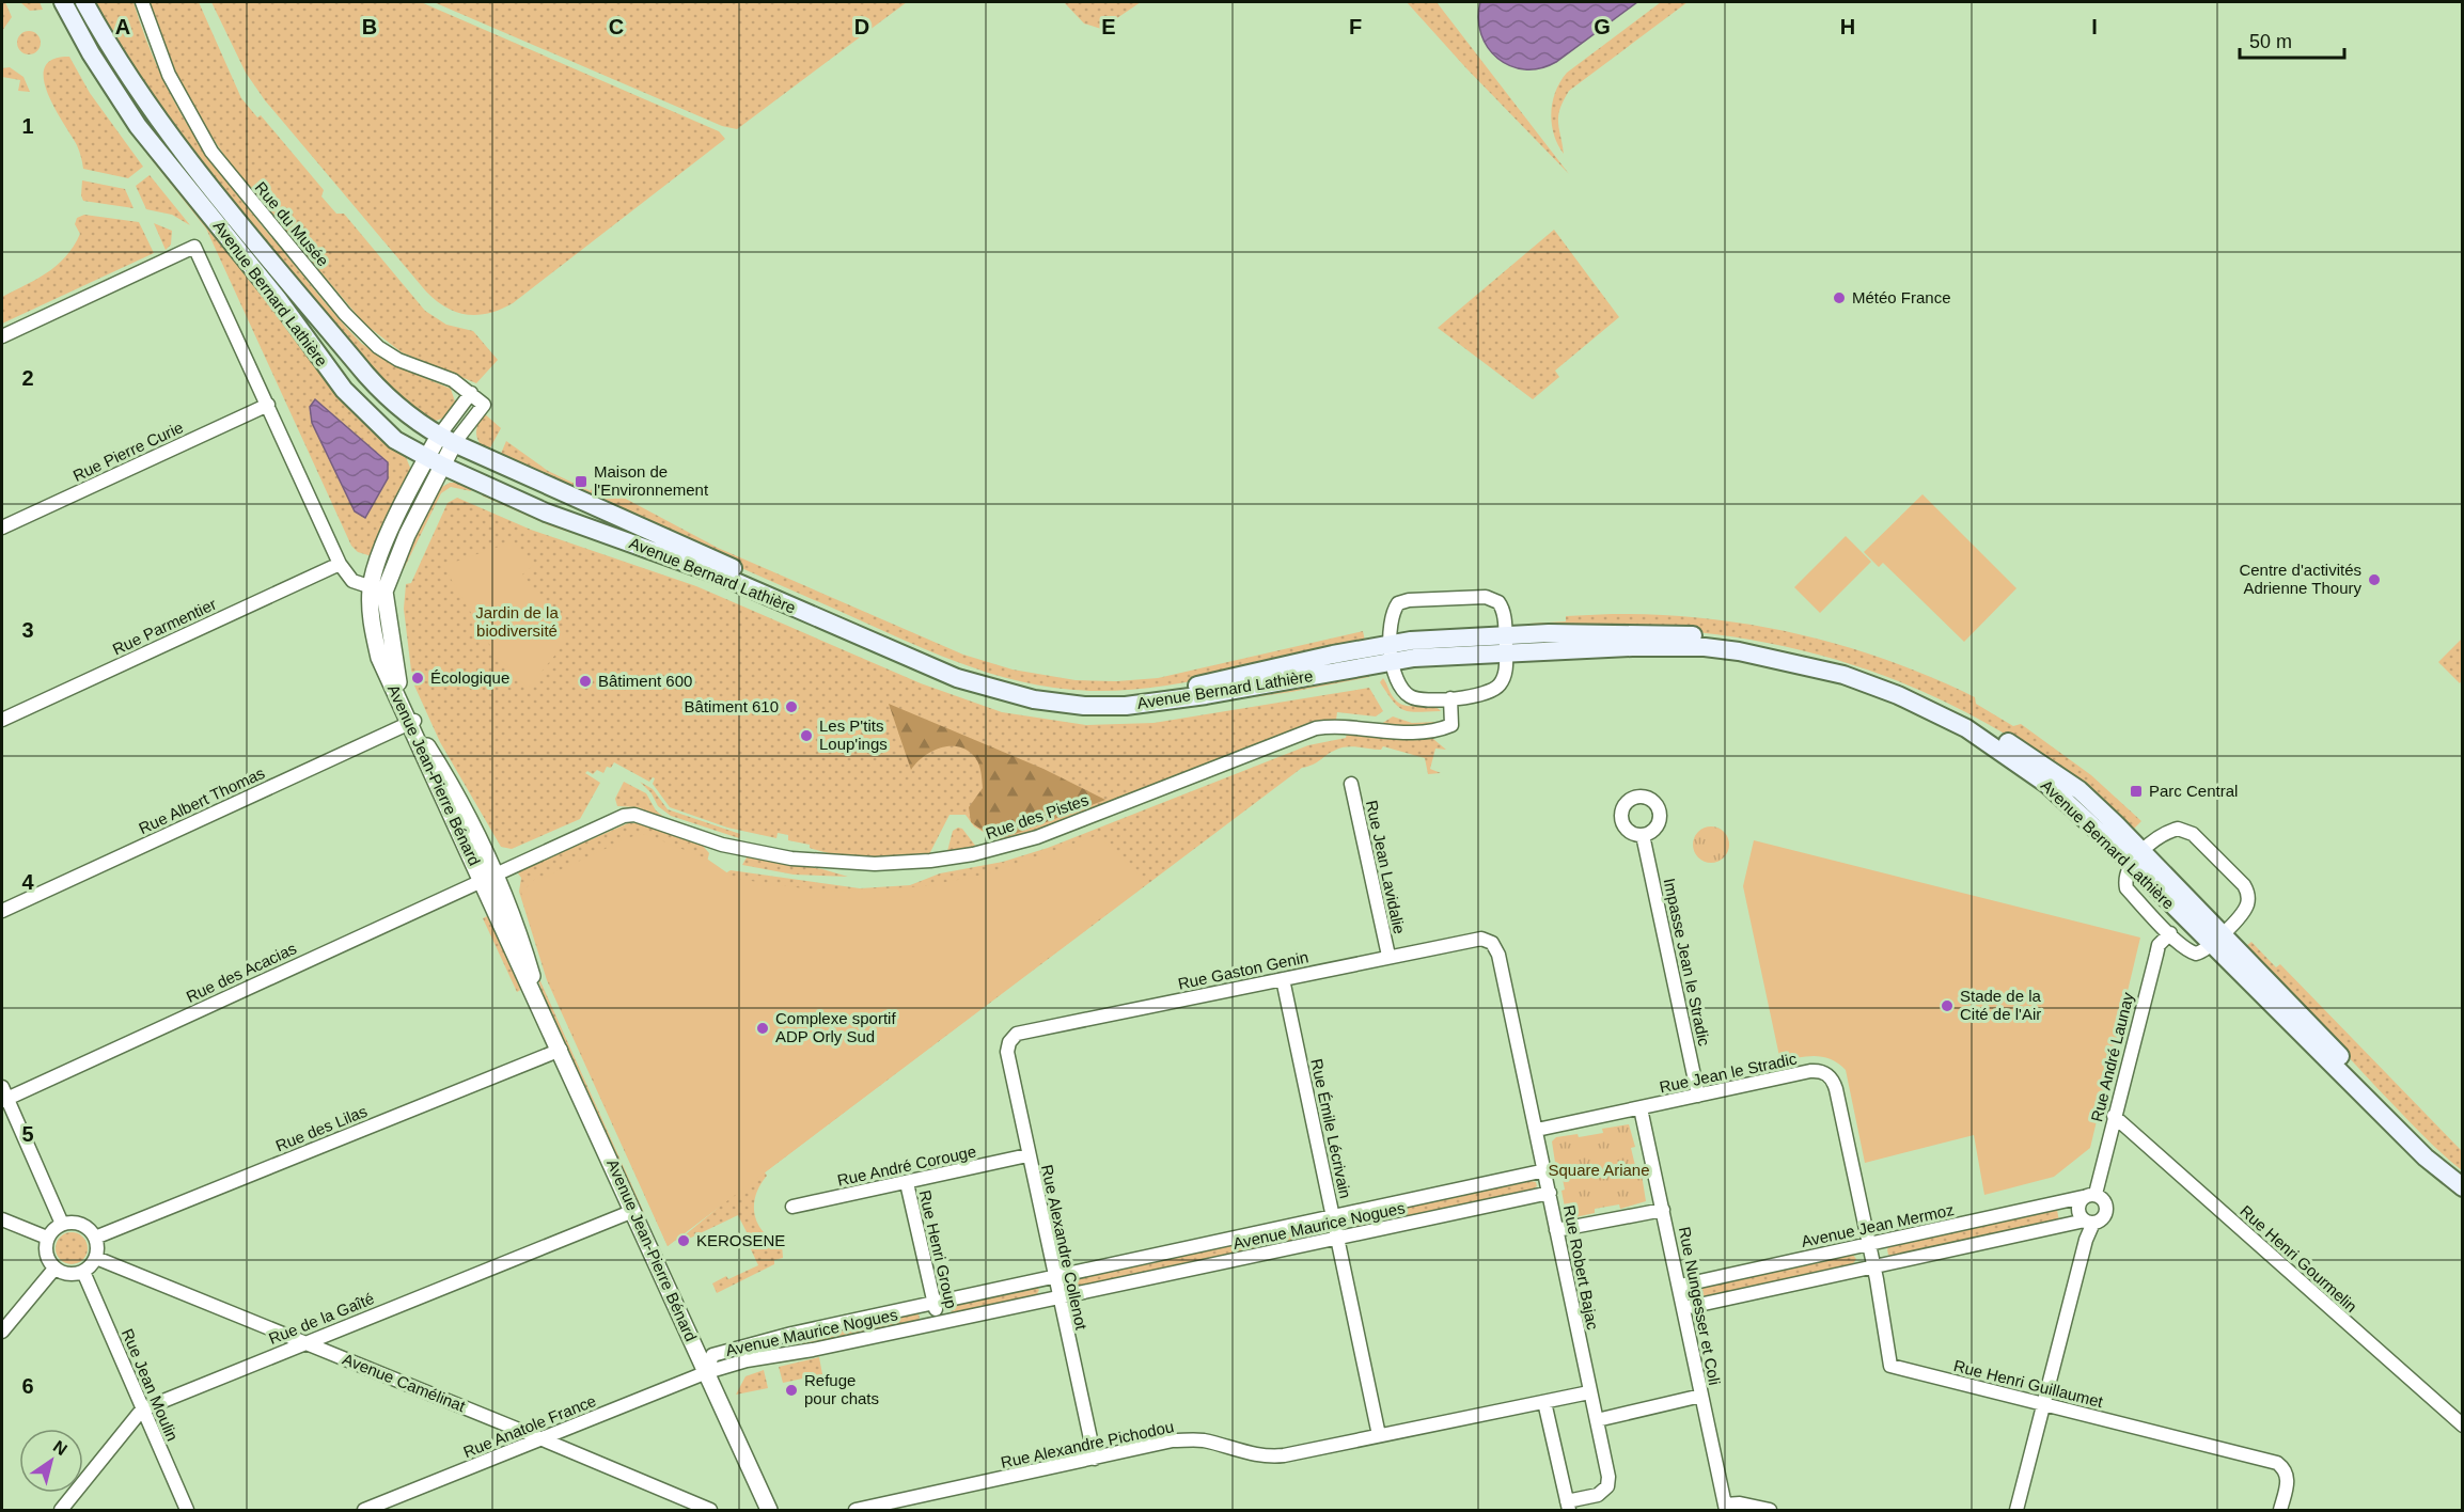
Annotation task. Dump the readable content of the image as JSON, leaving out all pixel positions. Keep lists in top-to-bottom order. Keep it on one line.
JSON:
{"streets":{"main road":["Avenue Bernard Lathière"],"street":["Rue du Musée","Rue Pierre Curie","Rue Parmentier","Avenue Jean-Pierre Bénard","Rue Albert Thomas","Rue des Pistes","Rue Jean Lavidalie","Impasse Jean le Stradic","Rue Gaston Genin","Rue des Acacias","Rue André Launay","Rue Jean le Stradic","Rue des Lilas","Rue Émile Lécrivain","Rue André Corouge","Avenue Maurice Nogues","Avenue Jean Mermoz","Rue Alexandre Collenot","Rue Henri Group","Rue Henri Gourmelin","Rue Robert Bajac","Rue Nungesser et Coli","Rue de la Gaîté","Avenue Camélinat","Rue Henri Guillaumet","Rue Jean Moulin","Rue Anatole France","Rue Alexandre Pichodou"]},"crossings":[["Rue du Musée","Avenue Bernard Lathière"],["Rue du Musée","Avenue Jean-Pierre Bénard"],["Avenue Bernard Lathière","Avenue Jean-Pierre Bénard"],["Avenue Jean-Pierre Bénard","Rue Albert Thomas"],["Avenue Jean-Pierre Bénard","Rue des Pistes"],["Avenue Jean-Pierre Bénard","Rue des Acacias"],["Avenue Jean-Pierre Bénard","Rue des Lilas"],["Avenue Jean-Pierre Bénard","Avenue Maurice Nogues"],["Avenue Jean-Pierre Bénard","Rue de la Gaîté"],["Avenue Jean-Pierre Bénard","Rue Anatole France"],["Rue des Pistes","Rue des Acacias"],["Rue Jean Lavidalie","Rue Gaston Genin"],["Impasse Jean le Stradic","Rue Jean le Stradic"],["Rue Gaston Genin","Rue Émile Lécrivain"],["Rue Gaston Genin","Rue Alexandre Collenot"],["Rue Gaston Genin","Rue Robert Bajac"],["Rue André Launay","Avenue Jean Mermoz"],["Rue André Launay","Rue Henri Gourmelin"],["Rue Jean le Stradic","Avenue Jean Mermoz"],["Rue Jean le Stradic","Rue Robert Bajac"],["Rue Jean le Stradic","Rue Nungesser et Coli"],["Rue Jean le Stradic","Rue Henri Guillaumet"],["Rue des Lilas","Avenue Camélinat"],["Rue des Lilas","Rue Jean Moulin"],["Rue Émile Lécrivain","Avenue Maurice Nogues"],["Rue Émile Lécrivain","Rue Alexandre Pichodou"],["Rue André Corouge","Rue Alexandre Collenot"],["Rue André Corouge","Rue Henri Group"],["Avenue Maurice Nogues","Rue Alexandre Collenot"],["Avenue Maurice Nogues","Rue Henri Group"],["Avenue Maurice Nogues","Rue Robert Bajac"],["Avenue Maurice Nogues","Rue Anatole France"],["Avenue Jean Mermoz","Rue Nungesser et Coli"],["Avenue Jean Mermoz","Rue Henri Guillaumet"],["Rue Alexandre Collenot","Rue Alexandre Pichodou"],["Rue Robert Bajac","Rue Alexandre Pichodou"],["Rue de la Gaîté","Avenue Camélinat"],["Rue de la Gaîté","Rue Jean Moulin"],["Avenue Camélinat","Rue Jean Moulin"],["Avenue Camélinat","Rue Anatole France"]],"parks":["Jardin de la biodiversité","Square Ariane"],"places":{"other":["Météo France","Centre d'activités Adrienne Thoury","Écologique","Bâtiment 600","Bâtiment 610","Les P'tits Loup'ings","Stade de la Cité de l'Air","Complexe sportif ADP Orly Sud","KEROSENE","Refuge pour chats"],"transit":["Maison de l'Environnement","Parc Central"]},"scale_bar":"50 m","north":"top right","grid":{"columns":["A","B","C","D","E","F","G","H","I"],"rows":["1","2","3","4","5","6"]}}
